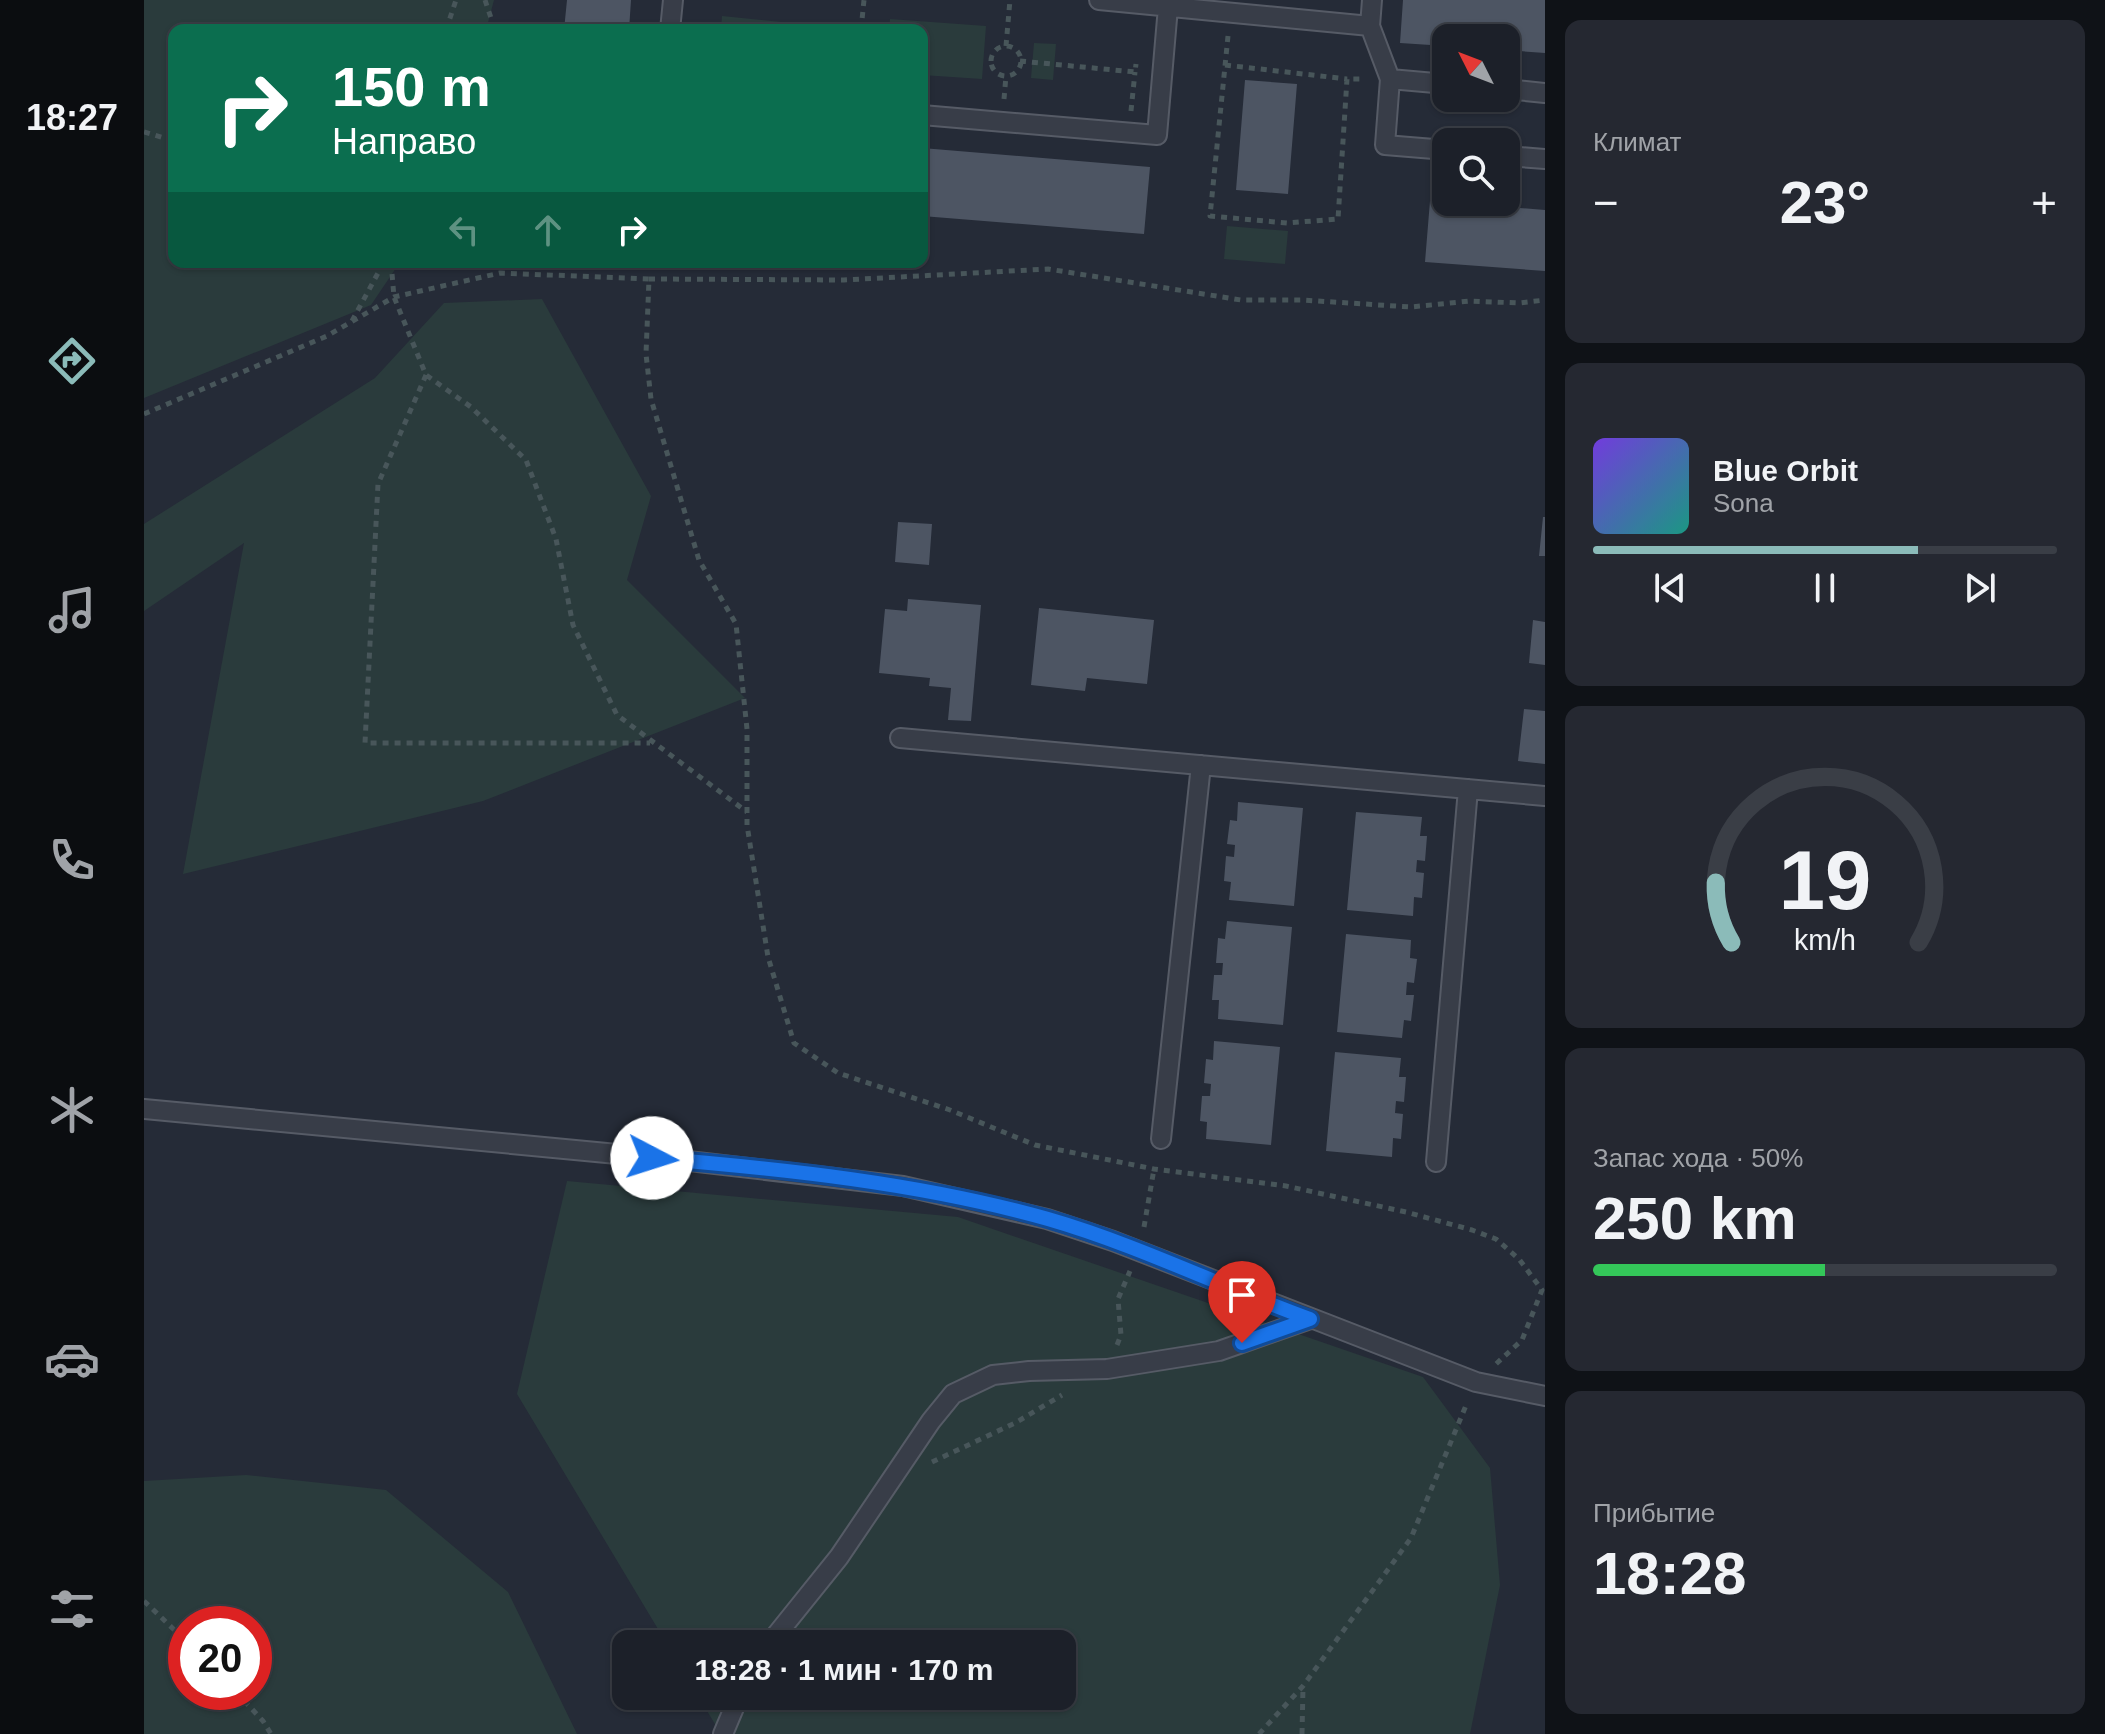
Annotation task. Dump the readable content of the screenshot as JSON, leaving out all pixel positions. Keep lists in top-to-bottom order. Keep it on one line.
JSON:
{"north":"top left","page":{"tabs":"18:27","tile":["Климат",["Запас хода · 50%","250 km"],["Прибытие","18:28"]],"turn":["150 m","Направо"],"heat":["−","23°","+"],"song":["Blue Orbit","Sona"],"limit":"20","trip":"18:28 · 1 мин · 170 m","gauge":["19","km/h"]}}
